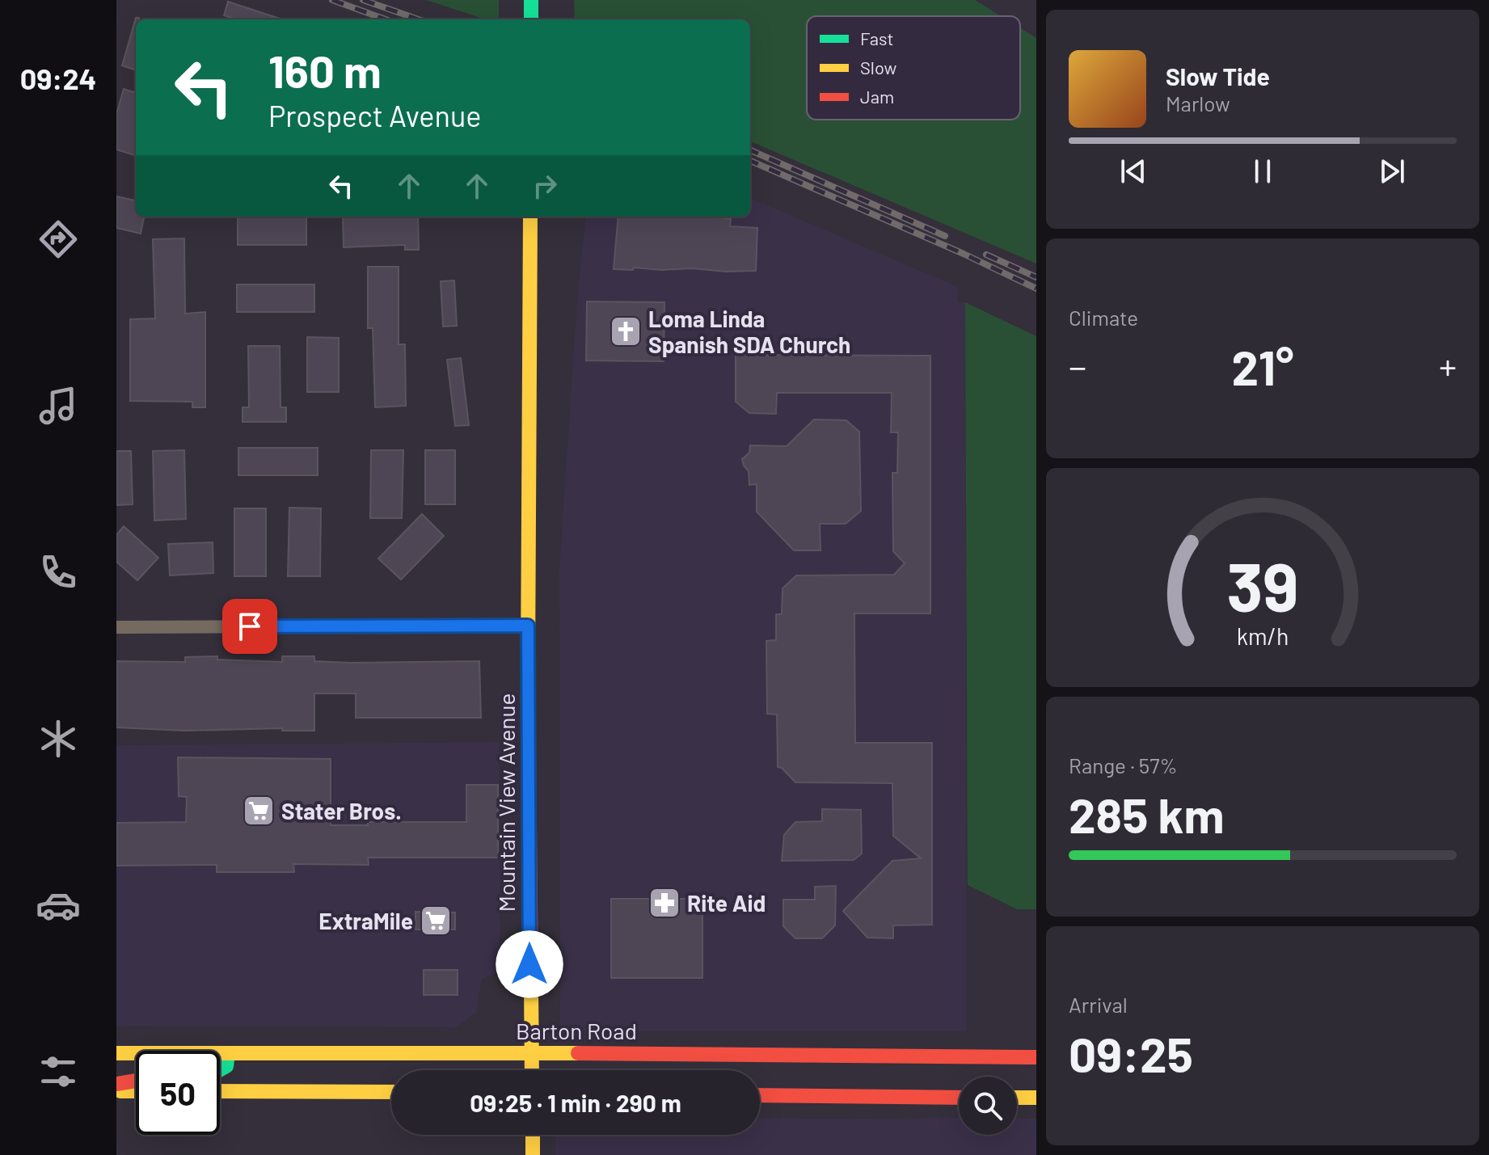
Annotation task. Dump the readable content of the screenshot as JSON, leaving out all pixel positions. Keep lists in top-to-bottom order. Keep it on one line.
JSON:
{"streets":{"main road":["Mountain View Avenue","Barton Road"]},"crossings":[["Mountain View Avenue","Barton Road"]],"places":{"church":["Loma Linda Spanish SDA Church"],"supermarket":["Stater Bros.","ExtraMile"],"pharmacy":["Rite Aid"]},"legend":["Fast","Slow","Jam"],"page":{"tabs":"09:24","turn":["160 m","Prospect Avenue"],"song":["Slow Tide","Marlow"],"tile":["Climate",["Range · 57%","285 km"],["Arrival","09:25"]],"heat":["−","21°","+"],"limit":"50","trip":"09:25 · 1 min · 290 m","gauge":["39","km/h"]}}
